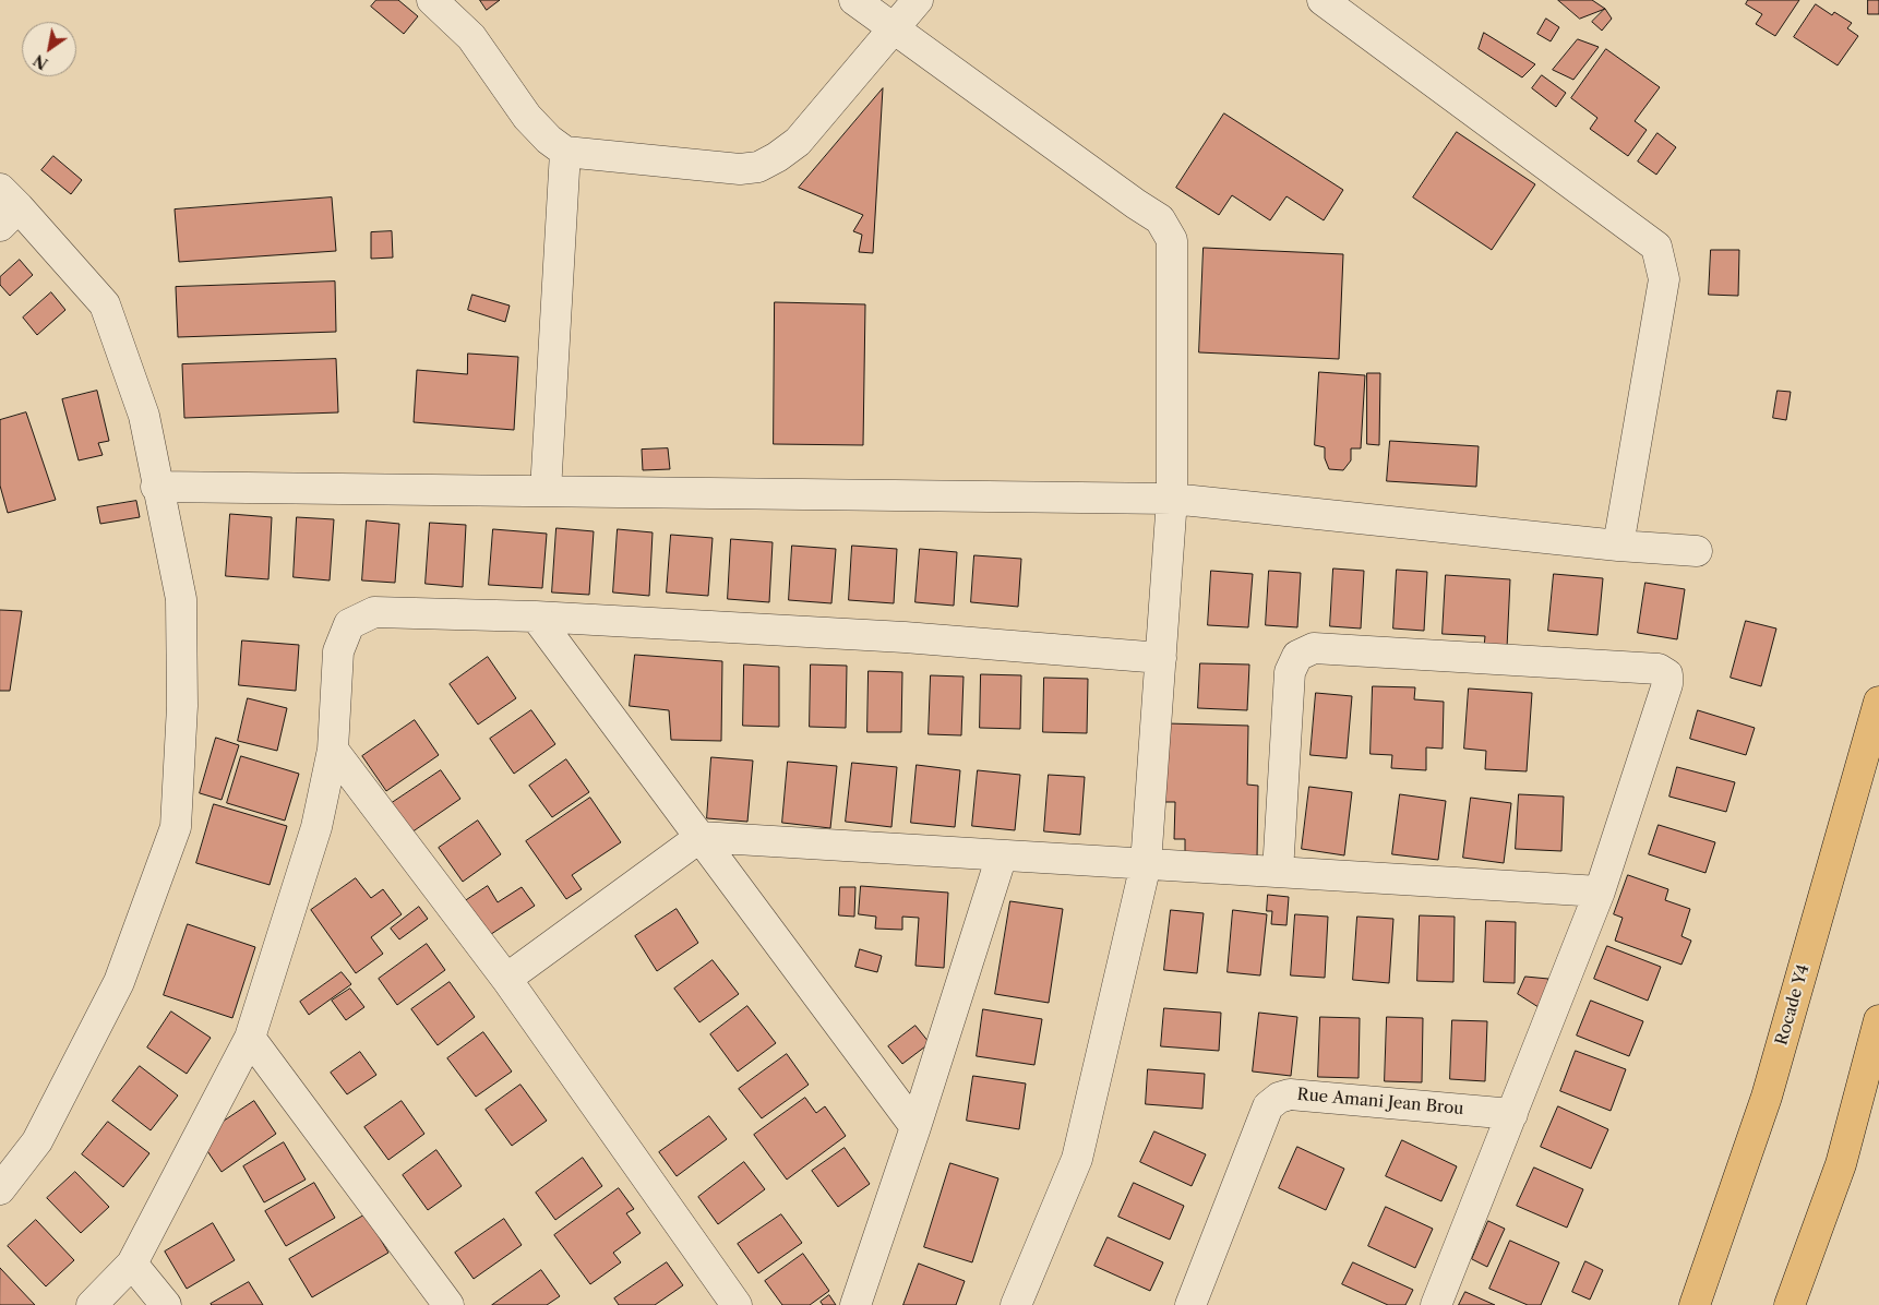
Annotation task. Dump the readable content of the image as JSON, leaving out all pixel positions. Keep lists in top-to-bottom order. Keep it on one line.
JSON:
{"streets":{"highway":["Rocade Y4"],"street":["Rue Amani Jean Brou"]},"north":"bottom left"}
